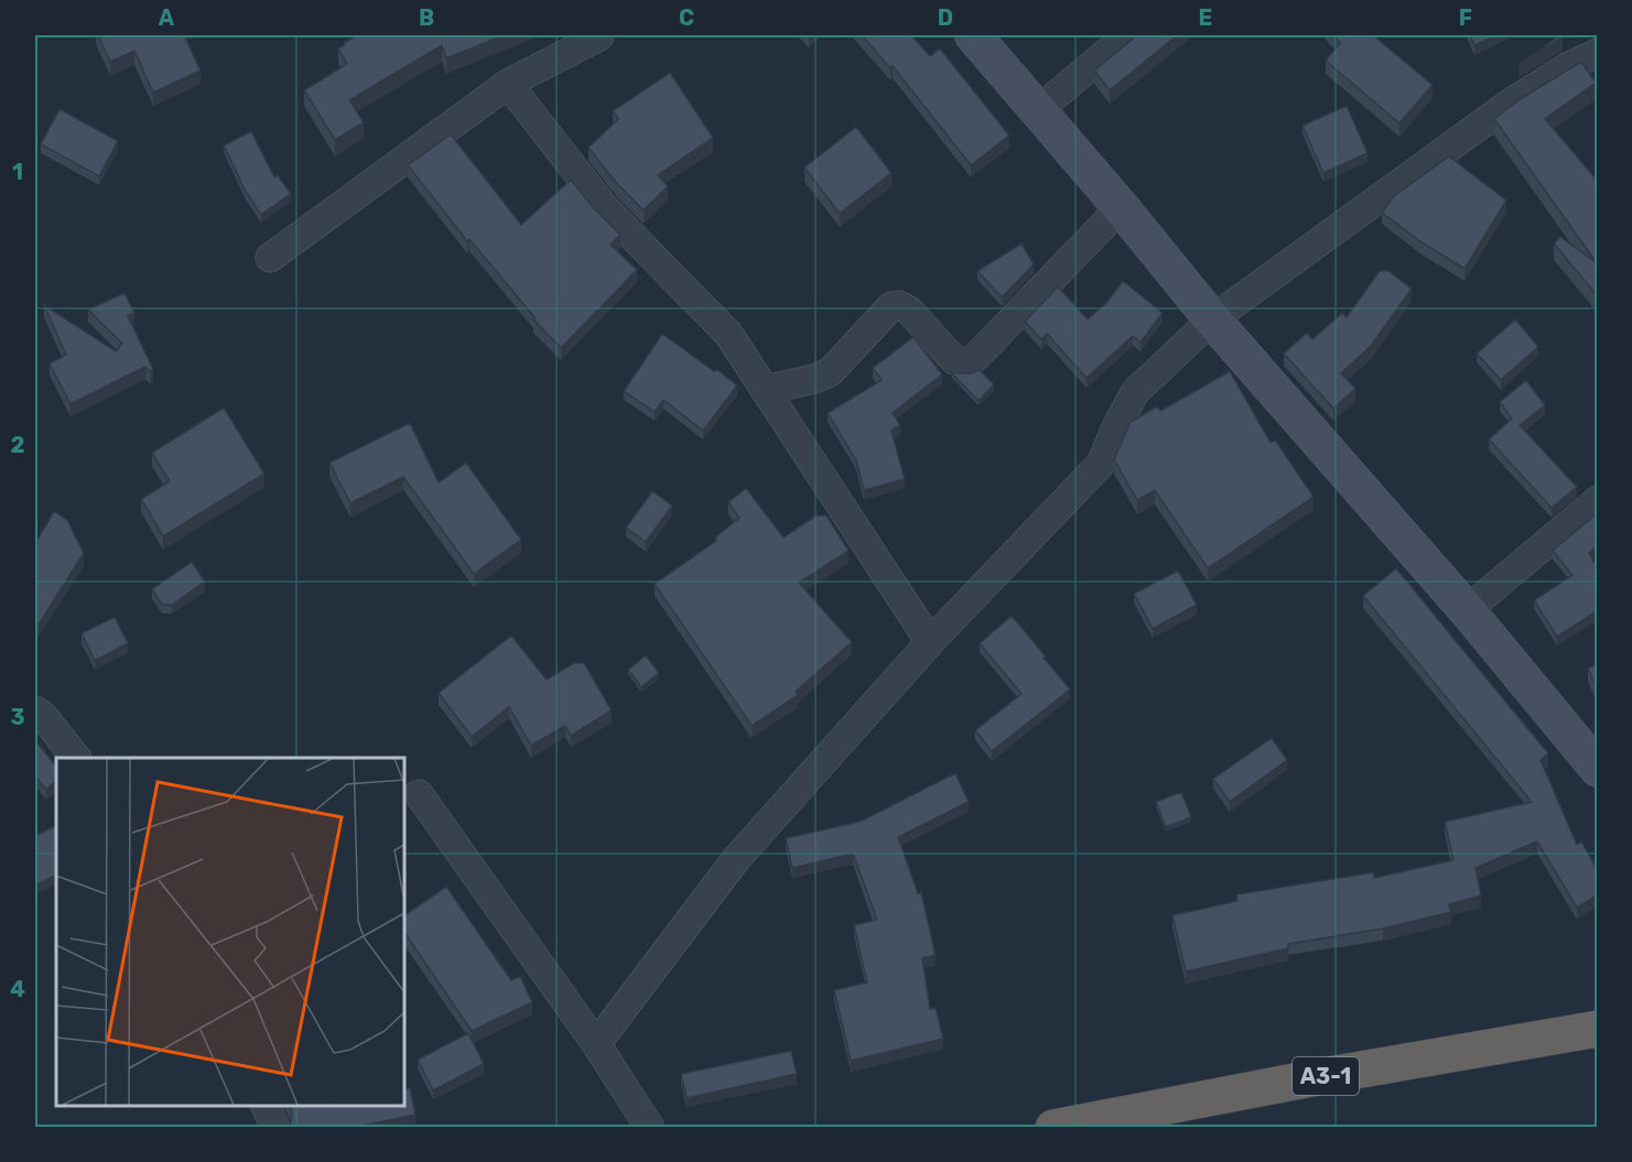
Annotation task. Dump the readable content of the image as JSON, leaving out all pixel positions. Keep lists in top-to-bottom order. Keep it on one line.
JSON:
{"streets":{"highway":["A3-1"]},"grid":{"columns":["A","B","C","D","E","F"],"rows":["1","2","3","4"]}}
